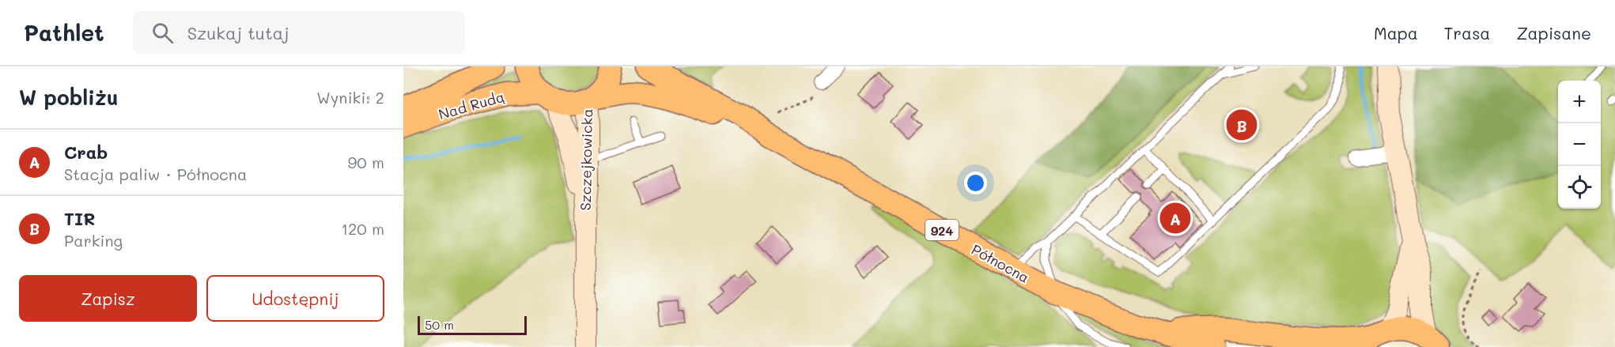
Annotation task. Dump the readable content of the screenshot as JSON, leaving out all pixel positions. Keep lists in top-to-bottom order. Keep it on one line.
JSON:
{"streets":{"main road":["Nad Rudą","Szczejkowicka","924","Północna"]},"crossings":[["Nad Rudą","Szczejkowicka"],["Nad Rudą","924"],["Szczejkowicka","924"],["Szczejkowicka","Północna"],["924","Północna"]],"scale_bar":"50 m","page":{"header":"Pathlet","search":"Szukaj tutaj","nav":["Mapa","Trasa","Zapisane"],"heading":["W pobliżu","Wyniki: 2"],"map_buttons":["+","−"],"pins":["B","A"],"list":[{"mark":"A","name":"Crab","note":"Stacja paliw · Północna","value":"90 m"},{"mark":"B","name":"TIR","note":"Parking","value":"120 m"}],"buttons":["Zapisz","Udostępnij"],"scale":"50 m"}}
